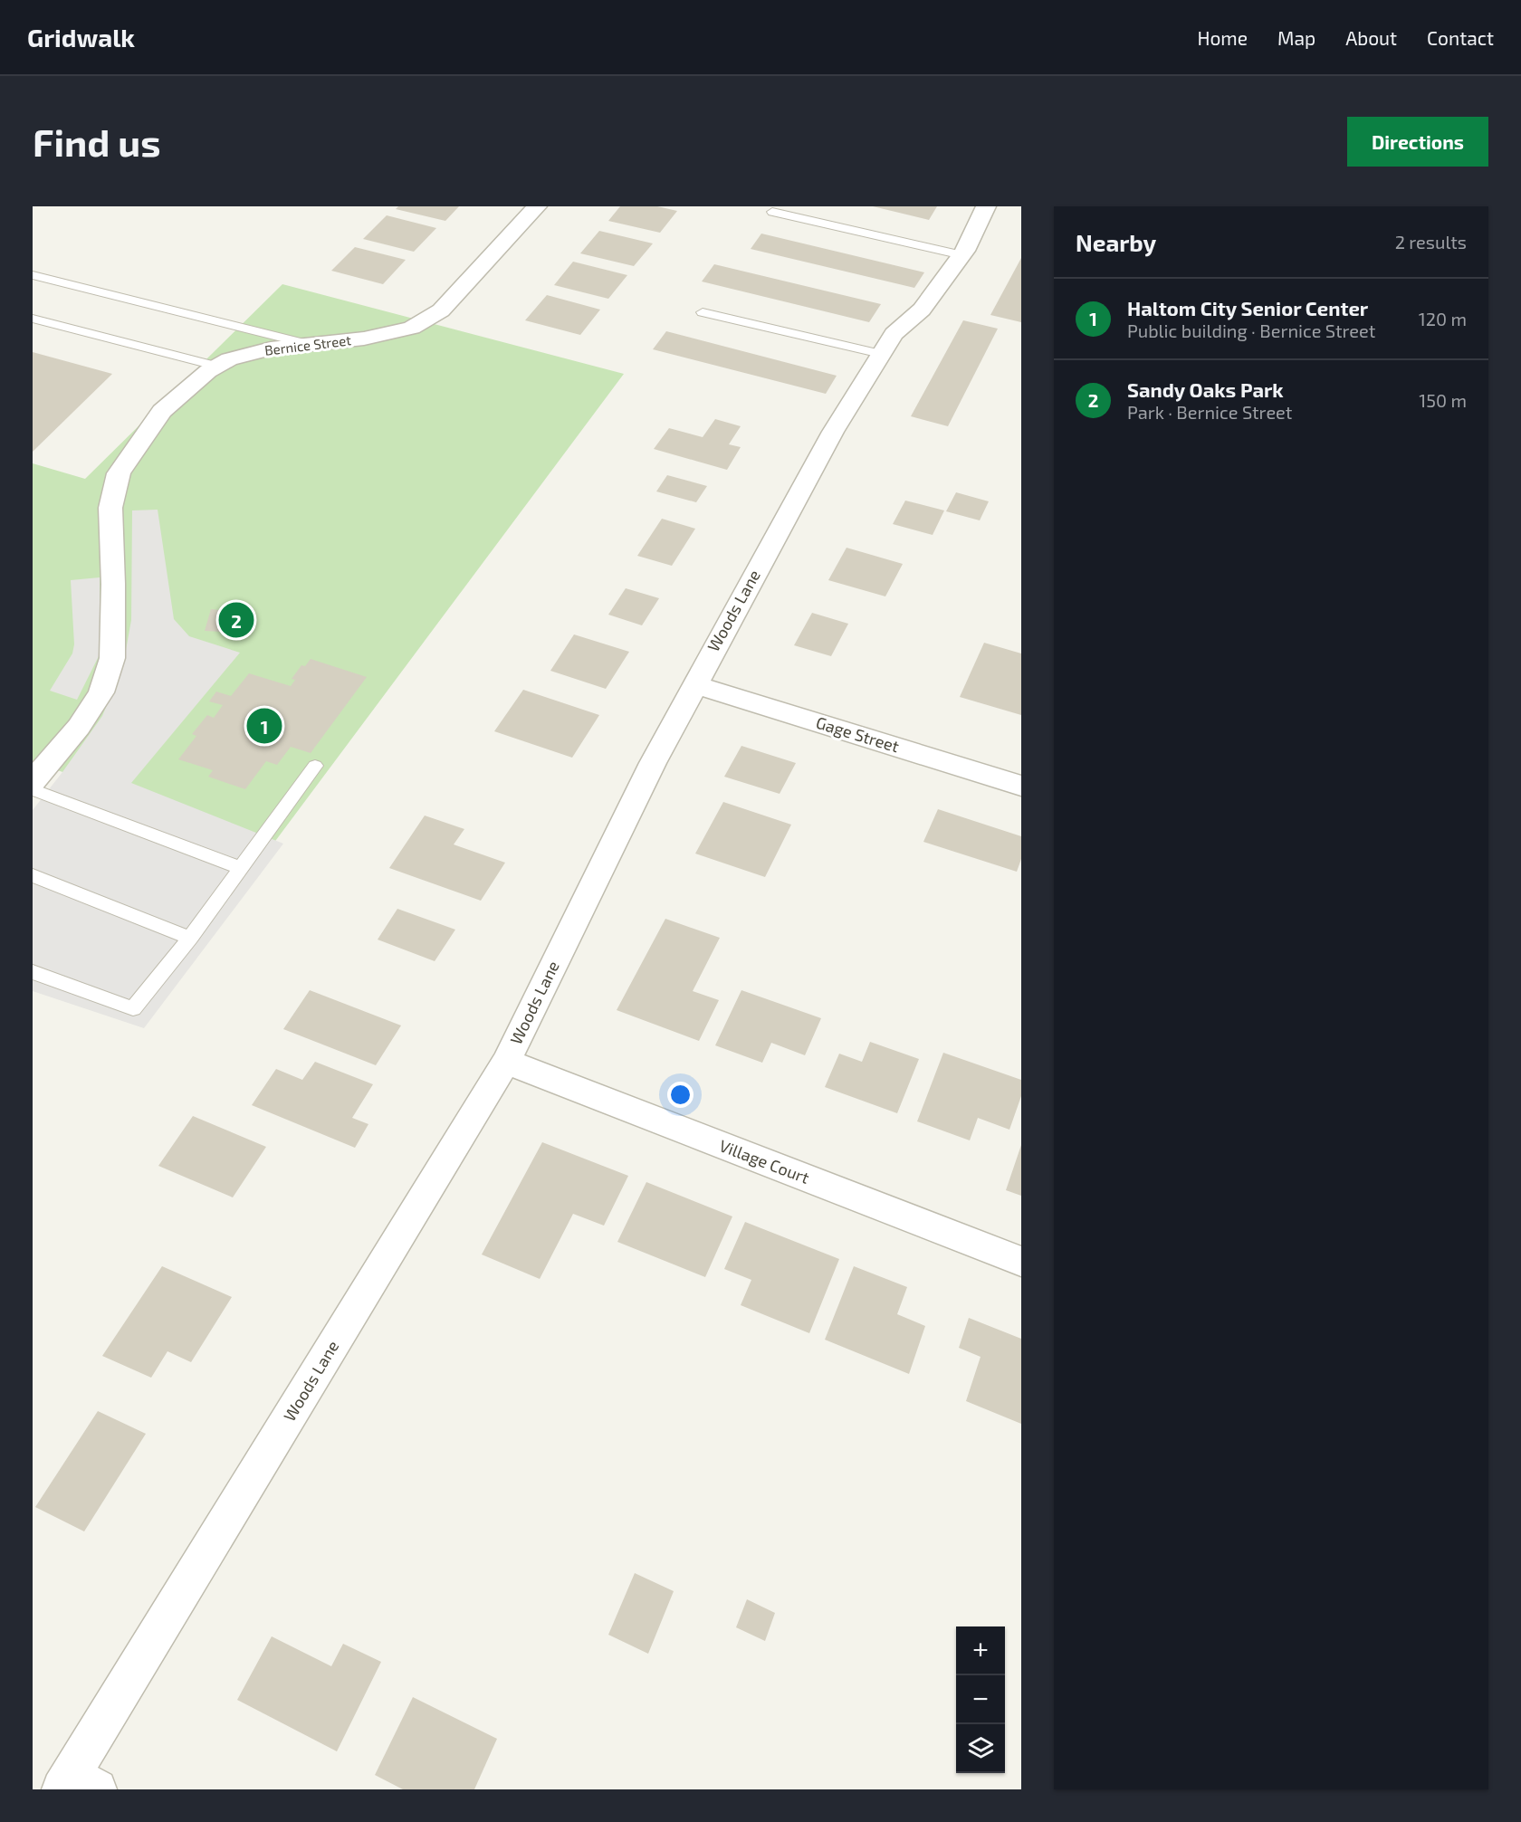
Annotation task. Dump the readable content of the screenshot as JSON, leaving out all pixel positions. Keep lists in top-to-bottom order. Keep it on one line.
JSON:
{"streets":{"street":["Bernice Street","Woods Lane","Gage Street","Village Court"]},"crossings":[["Woods Lane","Gage Street"],["Woods Lane","Village Court"]],"page":{"header":"Gridwalk","nav":["Home","Map","About","Contact"],"buttons":"Directions","title":"Find us","heading":["Nearby","2 results"],"list":[{"mark":"1","name":"Haltom City Senior Center","note":"Public building · Bernice Street","value":"120 m"},{"mark":"2","name":"Sandy Oaks Park","note":"Park · Bernice Street","value":"150 m"}],"pins":["2","1"],"map_buttons":["+","−"]}}
